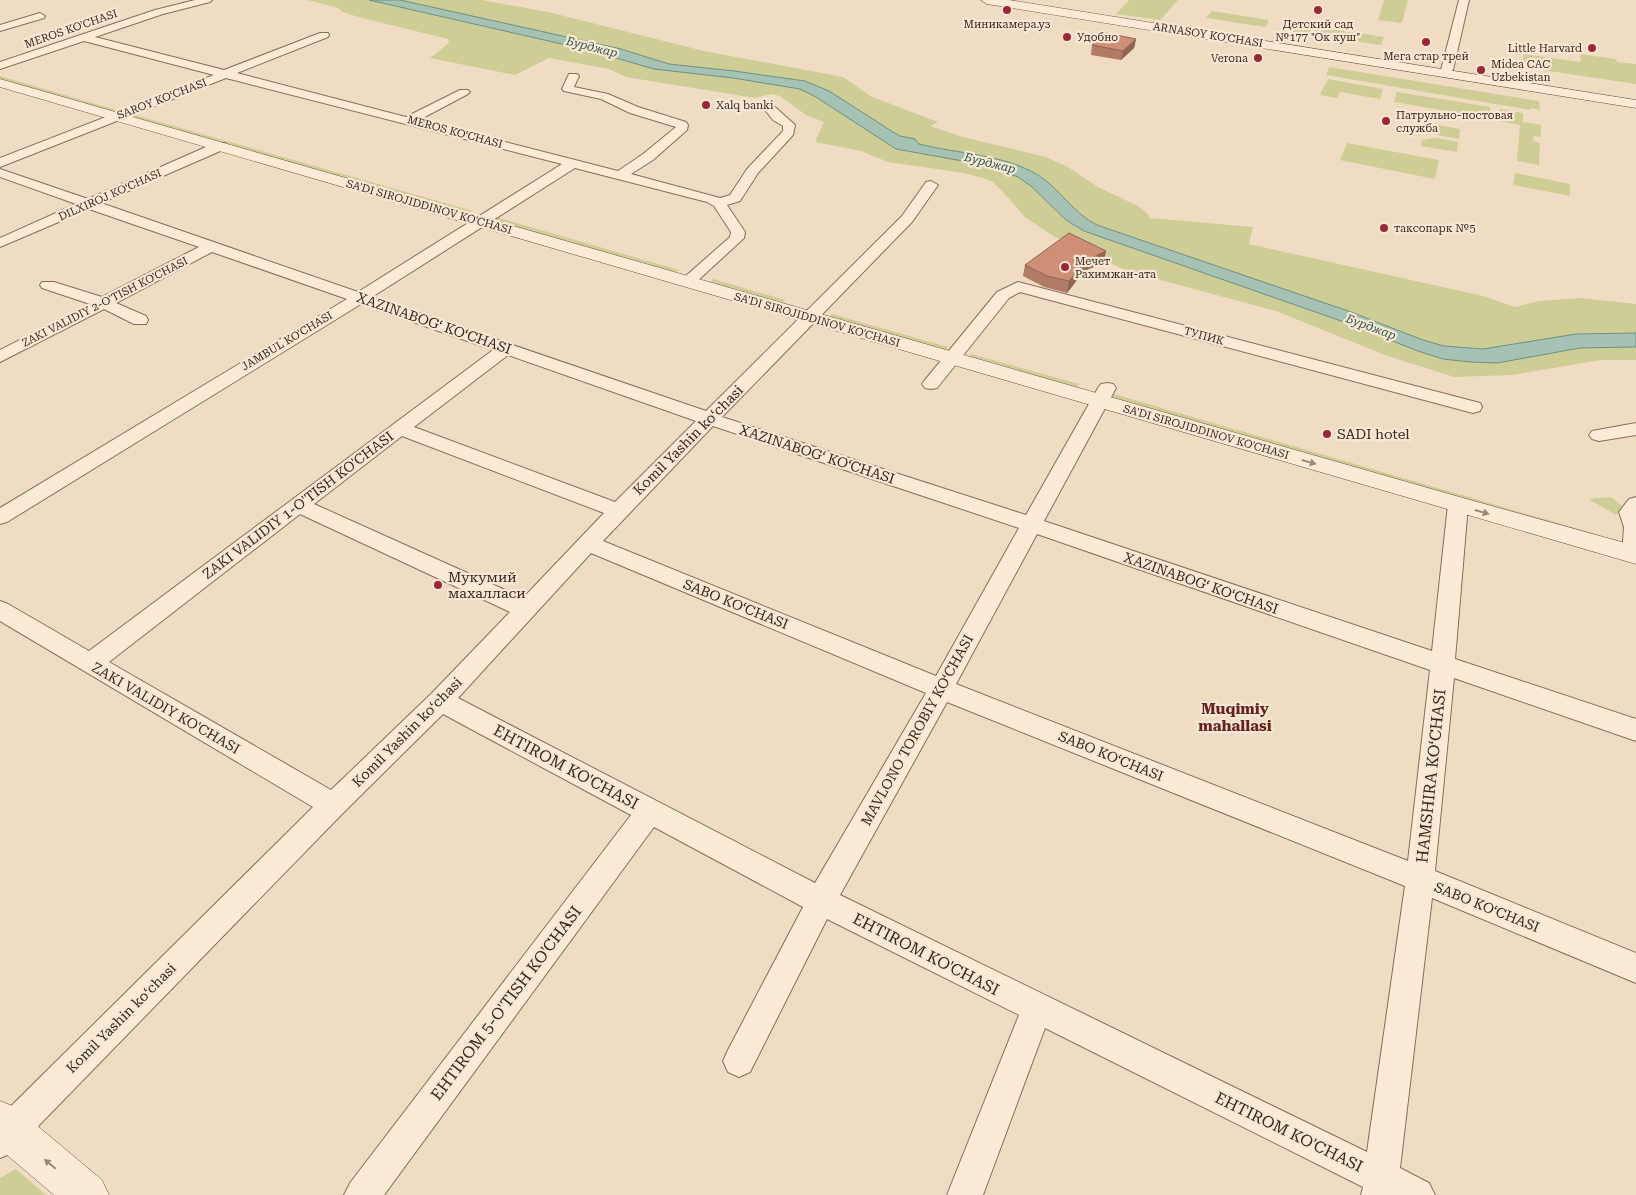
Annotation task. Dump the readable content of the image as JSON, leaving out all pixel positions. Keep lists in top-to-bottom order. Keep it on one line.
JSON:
{"streets":{"street":["MEROS KO'CHASI","ARNASOY KO'CHASI","SAROY KO‘CHASI","MEROS KO‘CHASI","DILXIROJ KO‘CHASI","SA'DI SIROJIDDINOV KO'CHASI","ZAKI VALIDIY 2-O'TISH KO'CHASI","XAZINABOG‘ KO‘CHASI","ТУПИК","JAMBUL KO'CHASI","Komil Yashin koʻchasi","ZAKI VALIDIY 1-O'TISH KO'CHASI","SABO KO‘CHASI","ZAKI VALIDIY KO'CHASI","MAVLONO TOROBIY KO‘CHASI","EHTIROM KO'CHASI","HAMSHIRA KO‘CHASI","EHTIROM 5-O'TISH KO'CHASI"]},"crossings":[["MEROS KO'CHASI","MEROS KO‘CHASI"],["SAROY KO‘CHASI","MEROS KO‘CHASI"],["SAROY KO‘CHASI","SA'DI SIROJIDDINOV KO'CHASI"],["MEROS KO‘CHASI","JAMBUL KO'CHASI"],["DILXIROJ KO‘CHASI","SA'DI SIROJIDDINOV KO'CHASI"],["DILXIROJ KO‘CHASI","XAZINABOG‘ KO‘CHASI"],["SA'DI SIROJIDDINOV KO'CHASI","ТУПИК"],["SA'DI SIROJIDDINOV KO'CHASI","JAMBUL KO'CHASI"],["SA'DI SIROJIDDINOV KO'CHASI","Komil Yashin koʻchasi"],["SA'DI SIROJIDDINOV KO'CHASI","MAVLONO TOROBIY KO‘CHASI"],["SA'DI SIROJIDDINOV KO'CHASI","HAMSHIRA KO‘CHASI"],["ZAKI VALIDIY 2-O'TISH KO'CHASI","XAZINABOG‘ KO‘CHASI"],["XAZINABOG‘ KO‘CHASI","JAMBUL KO'CHASI"],["XAZINABOG‘ KO‘CHASI","Komil Yashin koʻchasi"],["XAZINABOG‘ KO‘CHASI","ZAKI VALIDIY 1-O'TISH KO'CHASI"],["XAZINABOG‘ KO‘CHASI","MAVLONO TOROBIY KO‘CHASI"],["XAZINABOG‘ KO‘CHASI","HAMSHIRA KO‘CHASI"],["Komil Yashin koʻchasi","SABO KO‘CHASI"],["Komil Yashin koʻchasi","ZAKI VALIDIY KO'CHASI"],["Komil Yashin koʻchasi","EHTIROM KO'CHASI"],["ZAKI VALIDIY 1-O'TISH KO'CHASI","ZAKI VALIDIY KO'CHASI"],["SABO KO‘CHASI","MAVLONO TOROBIY KO‘CHASI"],["SABO KO‘CHASI","HAMSHIRA KO‘CHASI"],["MAVLONO TOROBIY KO‘CHASI","EHTIROM KO'CHASI"],["EHTIROM KO'CHASI","HAMSHIRA KO‘CHASI"],["EHTIROM KO'CHASI","EHTIROM 5-O'TISH KO'CHASI"]],"districts":["Muqimiy mahallasi"],"water":["Бурджар"],"places":["Миникамера.уз","Детский сад №177 \"Ок куш\"","Удобно","Мега стар трей","Little Harvard","Verona","Midea CAC Uzbekistan","Xalq banki","Патрульно-постовая служба","таксопарк №5","Мечет Рахимжан-ата","SADI hotel","Мукумий махалласи"]}
